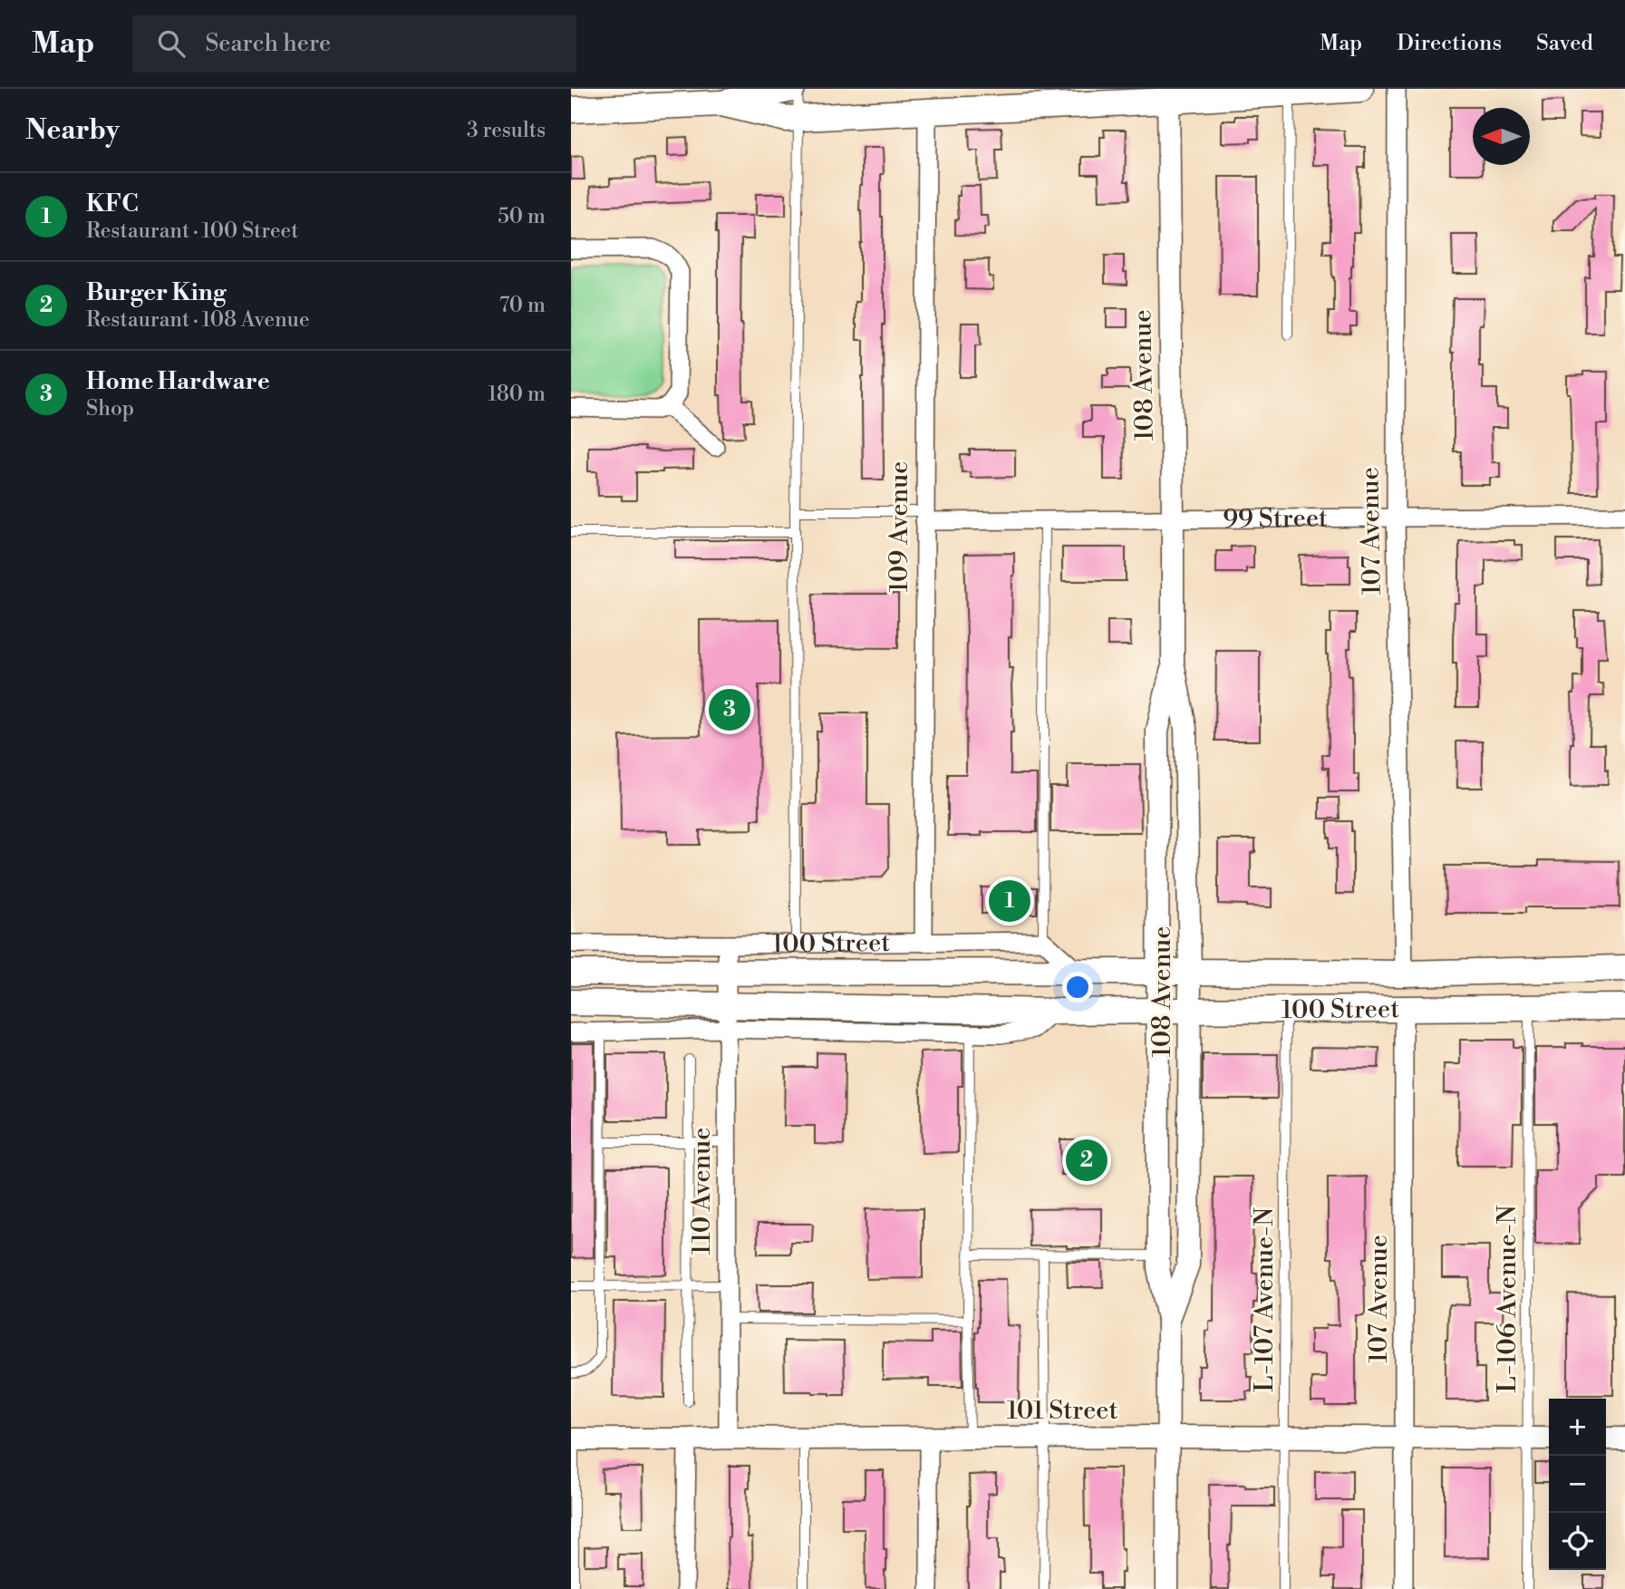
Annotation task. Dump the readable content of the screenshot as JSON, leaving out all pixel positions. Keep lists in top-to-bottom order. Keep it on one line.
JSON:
{"streets":{"main road":["100 Street"],"street":["108 Avenue","99 Street","109 Avenue","107 Avenue","110 Avenue","101 Street"],"lane":["L-106 Avenue-N","L-107 Avenue-N"]},"crossings":[["108 Avenue","99 Street"],["108 Avenue","100 Street"],["108 Avenue","101 Street"],["99 Street","109 Avenue"],["99 Street","107 Avenue"],["109 Avenue","100 Street"],["107 Avenue","100 Street"],["107 Avenue","101 Street"],["100 Street","110 Avenue"],["100 Street","L-106 Avenue-N"],["100 Street","L-107 Avenue-N"],["110 Avenue","101 Street"],["L-106 Avenue-N","101 Street"],["L-107 Avenue-N","101 Street"]],"north":"left","page":{"header":"Map","search":"Search here","nav":["Map","Directions","Saved"],"heading":["Nearby","3 results"],"list":[{"mark":"1","name":"KFC","note":"Restaurant · 100 Street","value":"50 m"},{"mark":"2","name":"Burger King","note":"Restaurant · 108 Avenue","value":"70 m"},{"mark":"3","name":"Home Hardware","note":"Shop","value":"180 m"}],"pins":["3","1","2"],"map_buttons":["+","−"]}}
